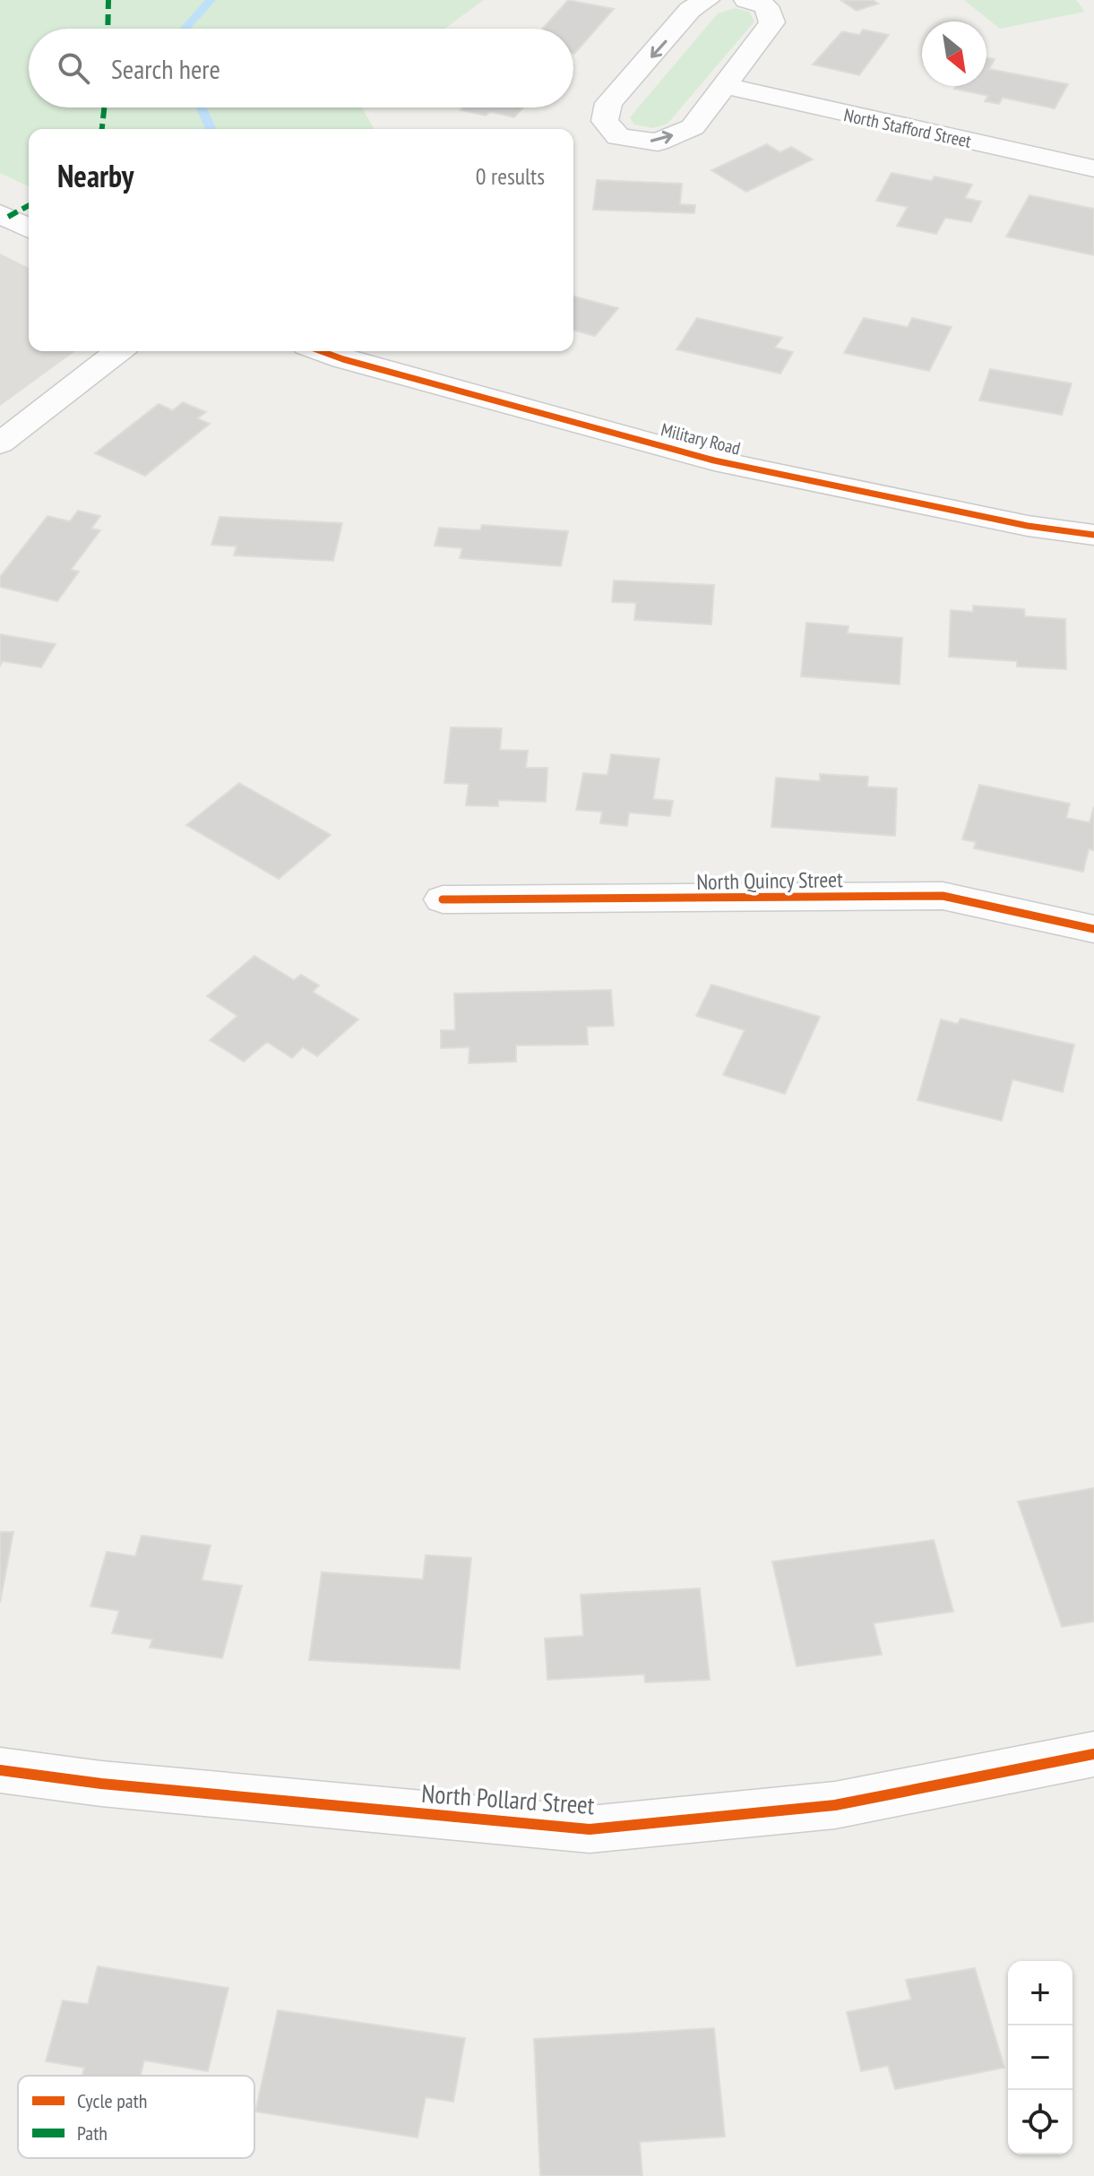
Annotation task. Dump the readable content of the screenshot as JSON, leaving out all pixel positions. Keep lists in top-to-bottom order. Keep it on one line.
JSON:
{"streets":{"street":["North Stafford Street","Military Road","North Quincy Street","North Pollard Street"]},"legend":["Cycle path","Path"],"north":"bottom right","page":{"search":"Search here","heading":["Nearby","0 results"],"map_buttons":["+","−"]}}
